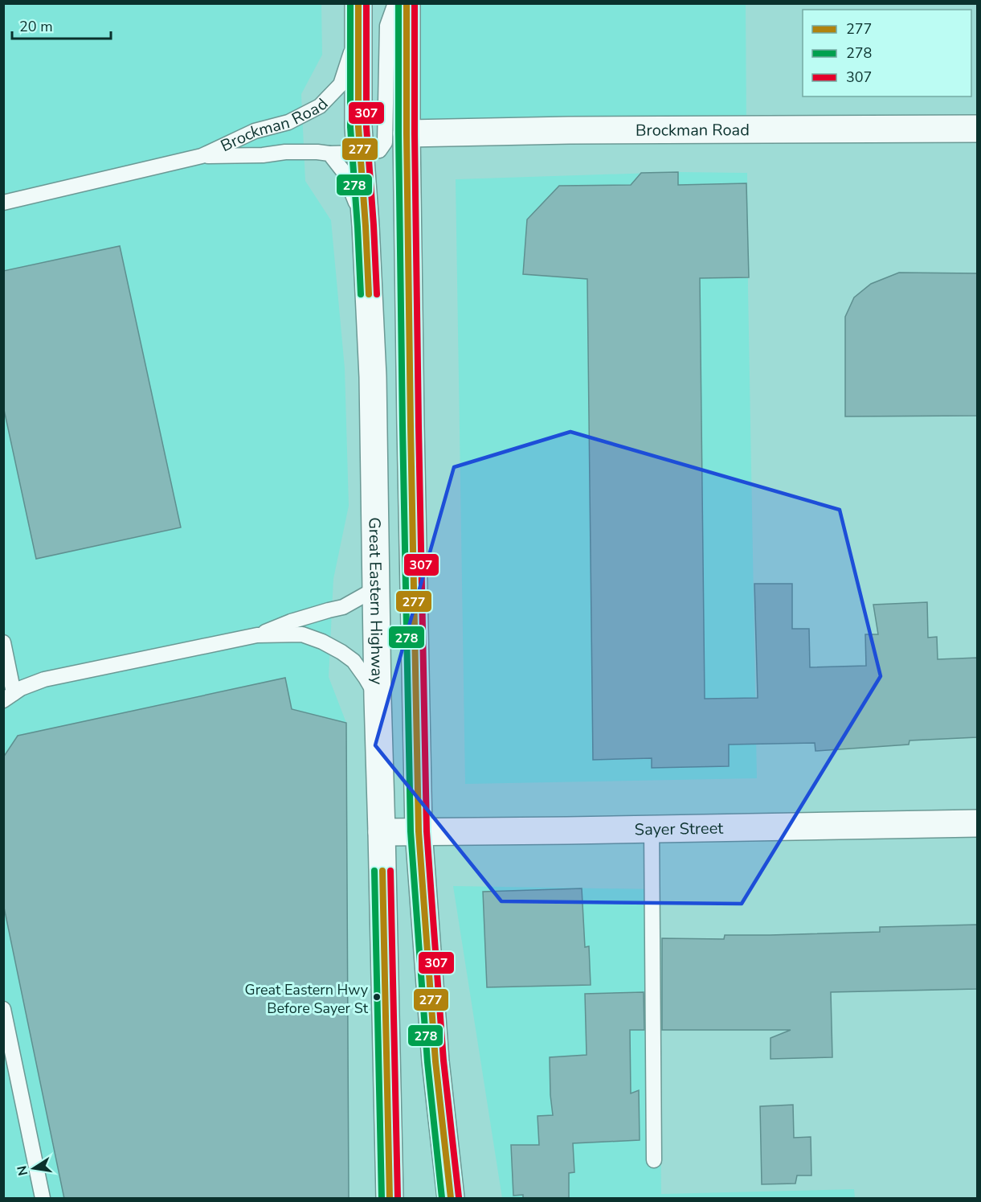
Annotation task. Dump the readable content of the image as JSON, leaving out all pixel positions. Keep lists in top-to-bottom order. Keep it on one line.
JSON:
{"streets":{"main road":["Brockman Road","Great Eastern Highway","Sayer Street"]},"crossings":[["Brockman Road","Great Eastern Highway"],["Great Eastern Highway","Sayer Street"]],"places":["Great Eastern Hwy Before Sayer St"],"lines":["transit line 277","transit line 278","transit line 307"],"legend":["277","278","307"],"scale_bar":"20 m","north":"left"}
